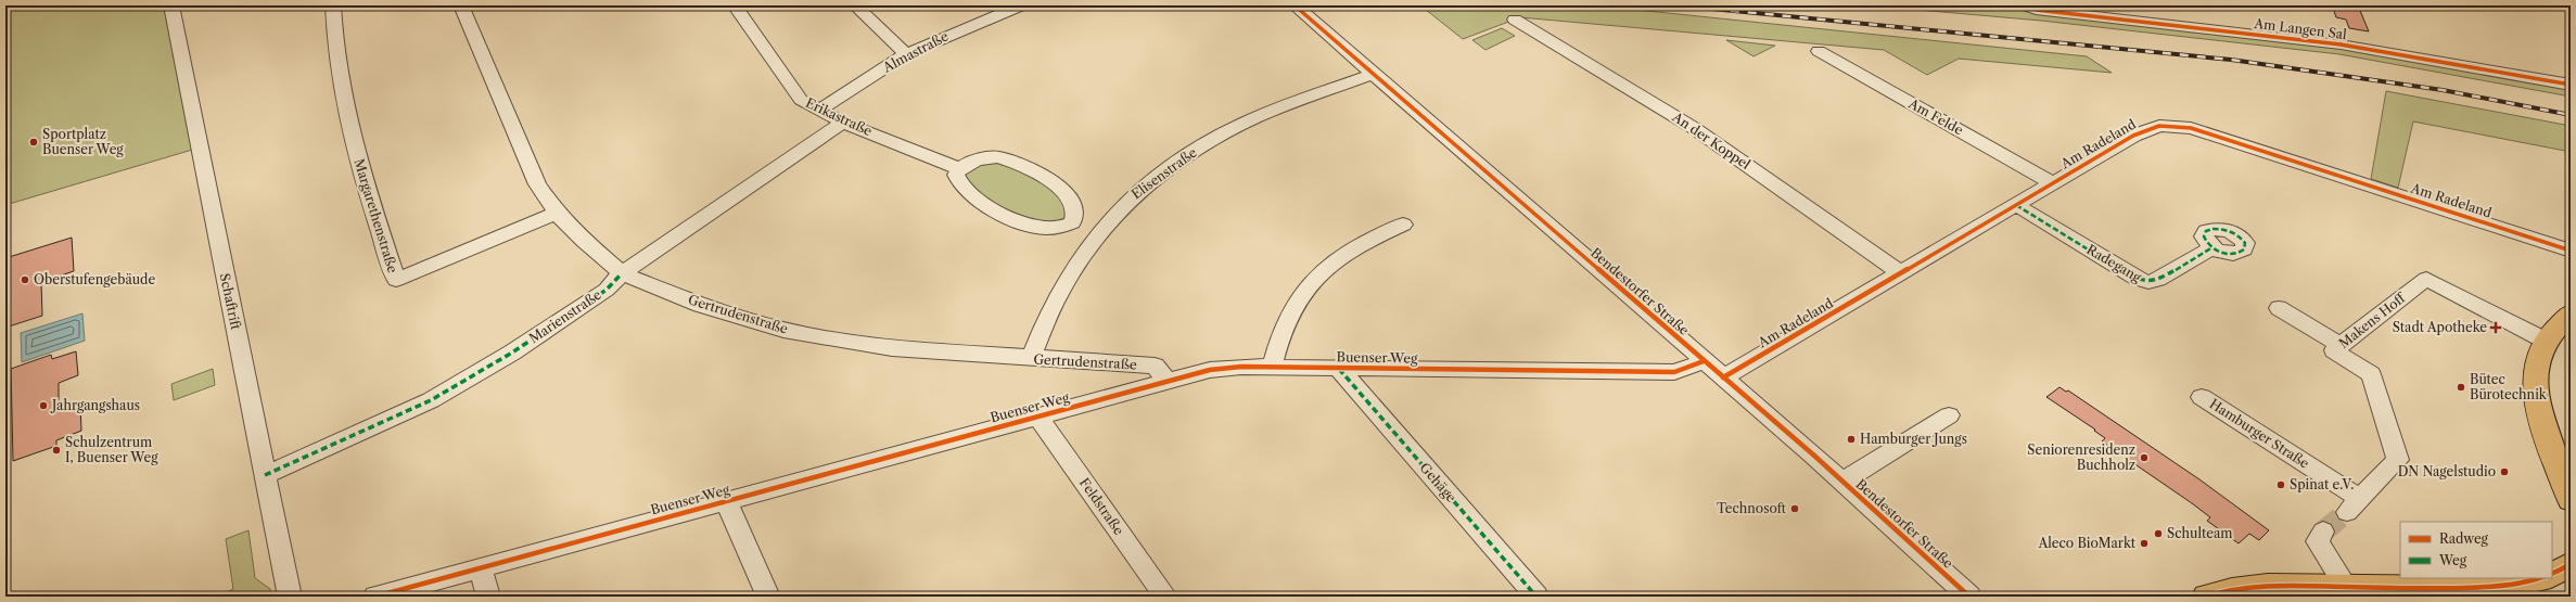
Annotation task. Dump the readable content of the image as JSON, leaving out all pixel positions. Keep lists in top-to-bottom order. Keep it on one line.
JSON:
{"streets":{"street":["Am Langen Sal","Almastraße","Erikastraße","Am Felde","An der Koppel","Am Radeland","Elisenstraße","Margarethenstraße","Radegang","Bendestorfer Straße","Schaftrift","Gertrudenstraße","Marienstraße","Makens Hoff","Buenser Weg","Hamburger Straße","Gehäge","Feldstraße"]},"crossings":[["Almastraße","Erikastraße"],["Erikastraße","Marienstraße"],["Am Felde","Am Radeland"],["An der Koppel","Am Radeland"],["Am Radeland","Radegang"],["Am Radeland","Bendestorfer Straße"],["Elisenstraße","Bendestorfer Straße"],["Elisenstraße","Gertrudenstraße"],["Margarethenstraße","Gertrudenstraße"],["Bendestorfer Straße","Buenser Weg"],["Schaftrift","Marienstraße"],["Gertrudenstraße","Marienstraße"],["Gertrudenstraße","Buenser Weg"],["Makens Hoff","Hamburger Straße"],["Buenser Weg","Gehäge"],["Buenser Weg","Feldstraße"]],"places":{"other":["Sportplatz Buenser Weg","Oberstufengebäude","Bütec Bürotechnik","Jahrgangshaus","Hamburger Jungs","Schulzentrum I, Buenser Weg","Seniorenresidenz Buchholz","DN Nagelstudio","Spinat e.V.","Technosoft","Schulteam","Aleco BioMarkt"],"health":["Stadt Apotheke"]},"legend":["Radweg","Weg"]}
